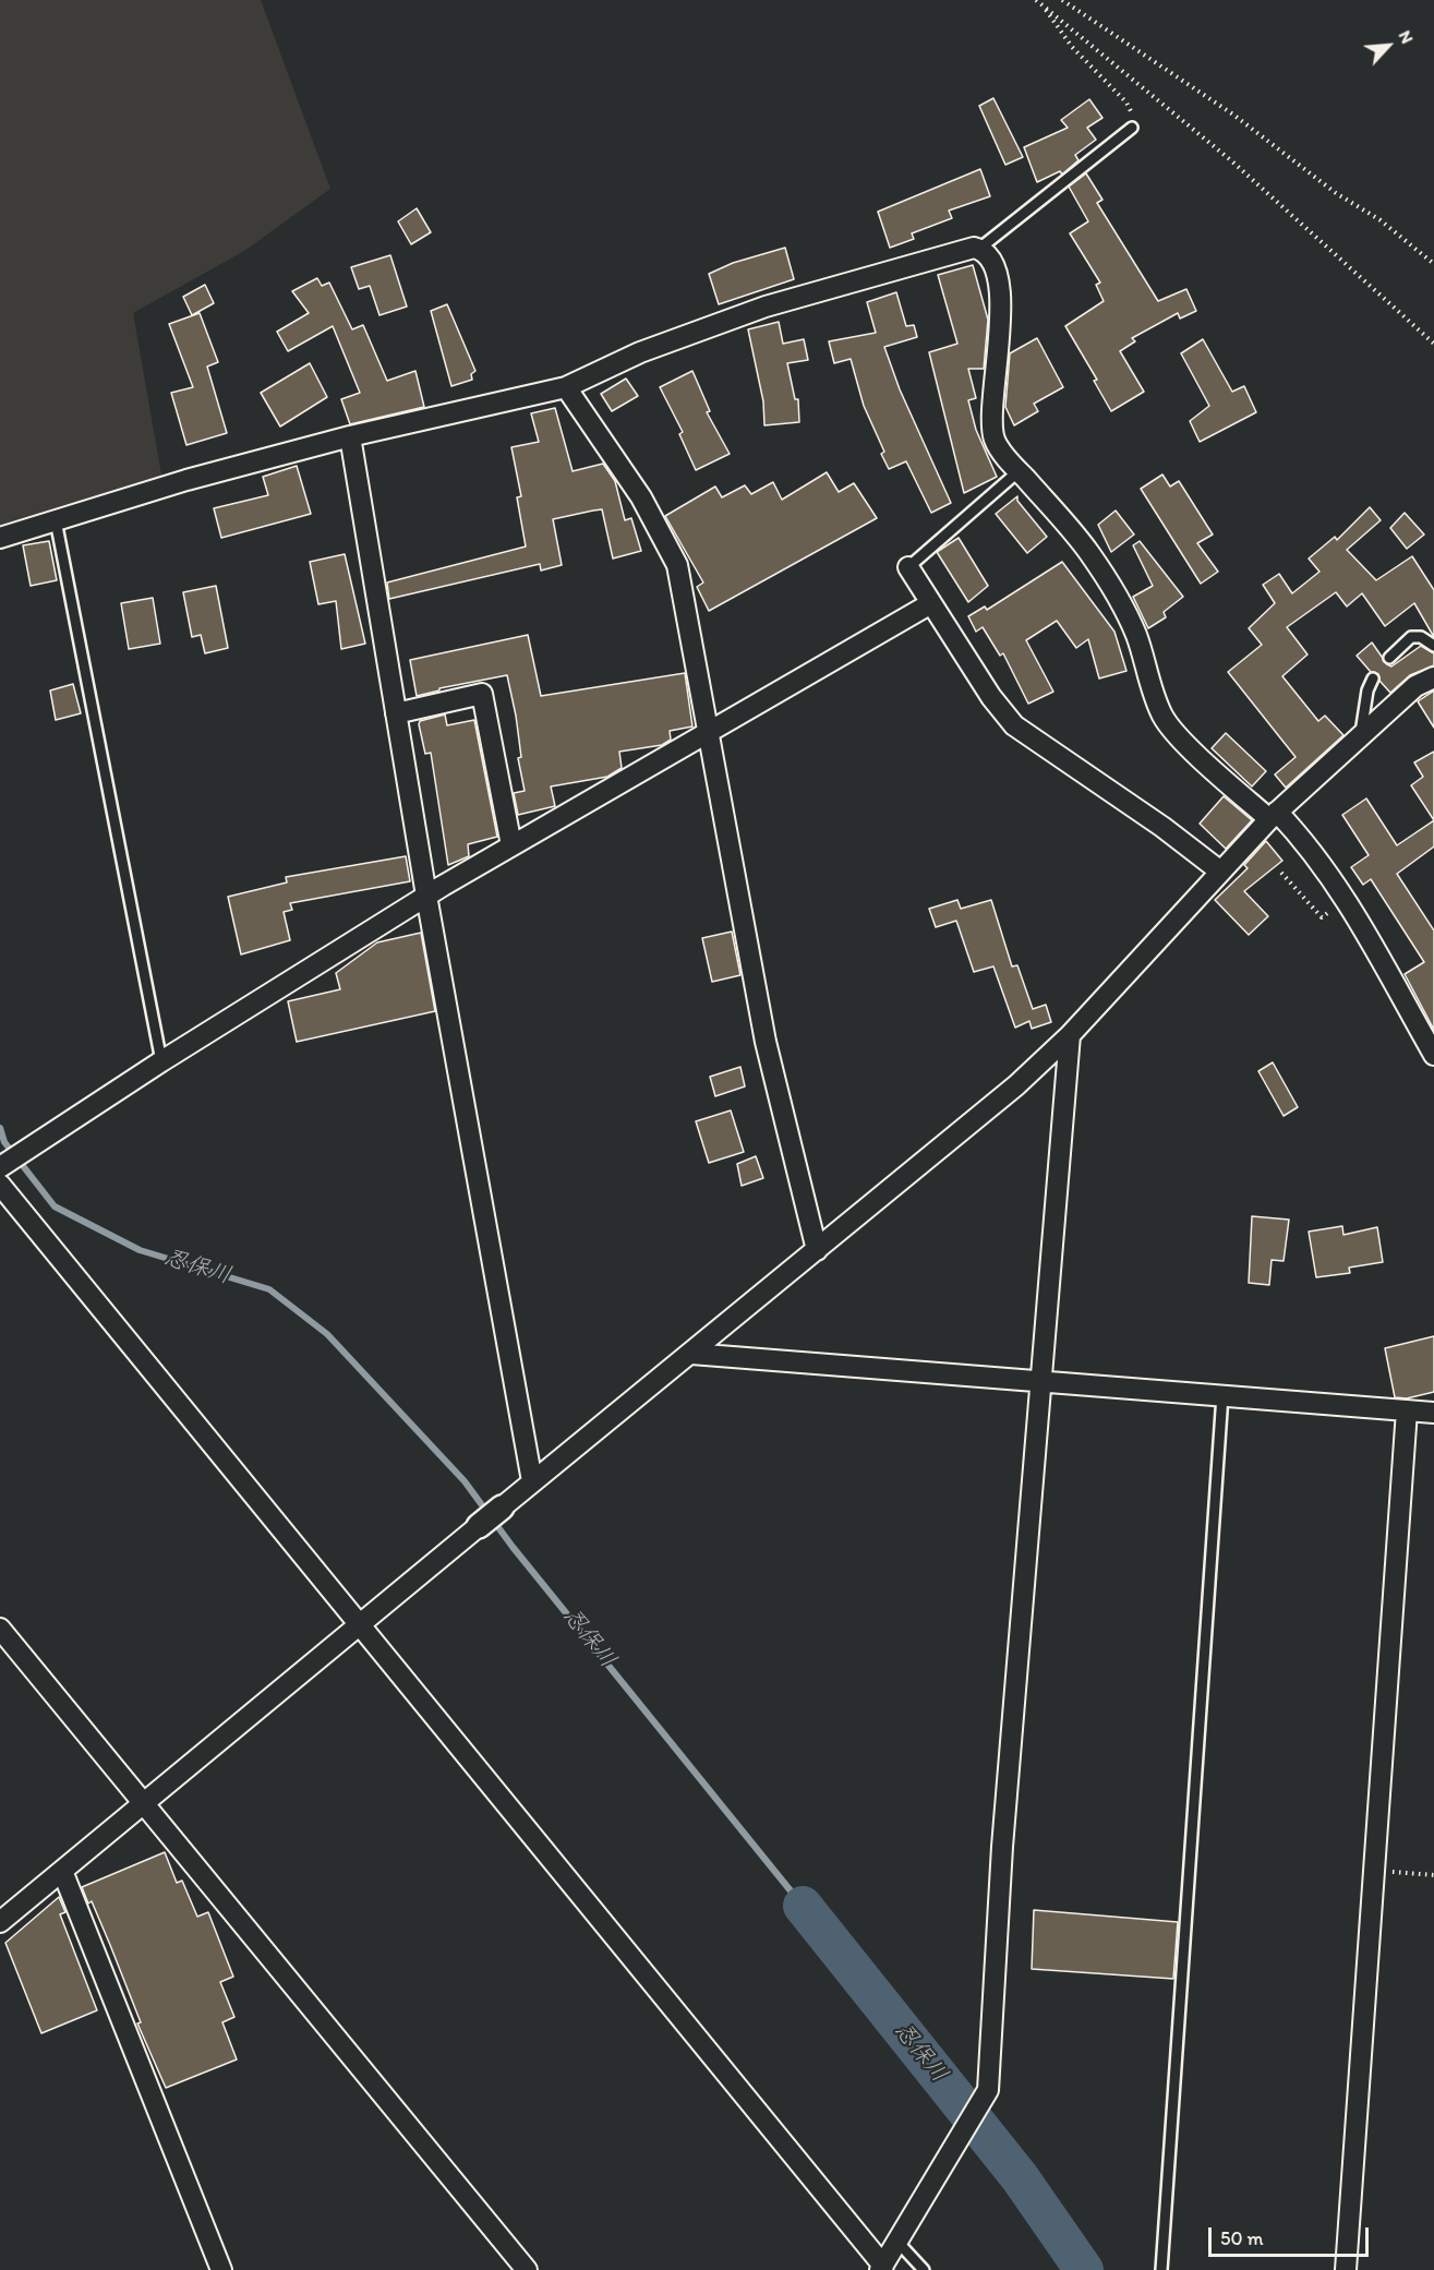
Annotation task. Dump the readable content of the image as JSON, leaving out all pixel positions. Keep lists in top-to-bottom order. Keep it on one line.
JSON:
{"water":["忍保川"],"scale_bar":"50 m","north":"top right"}
